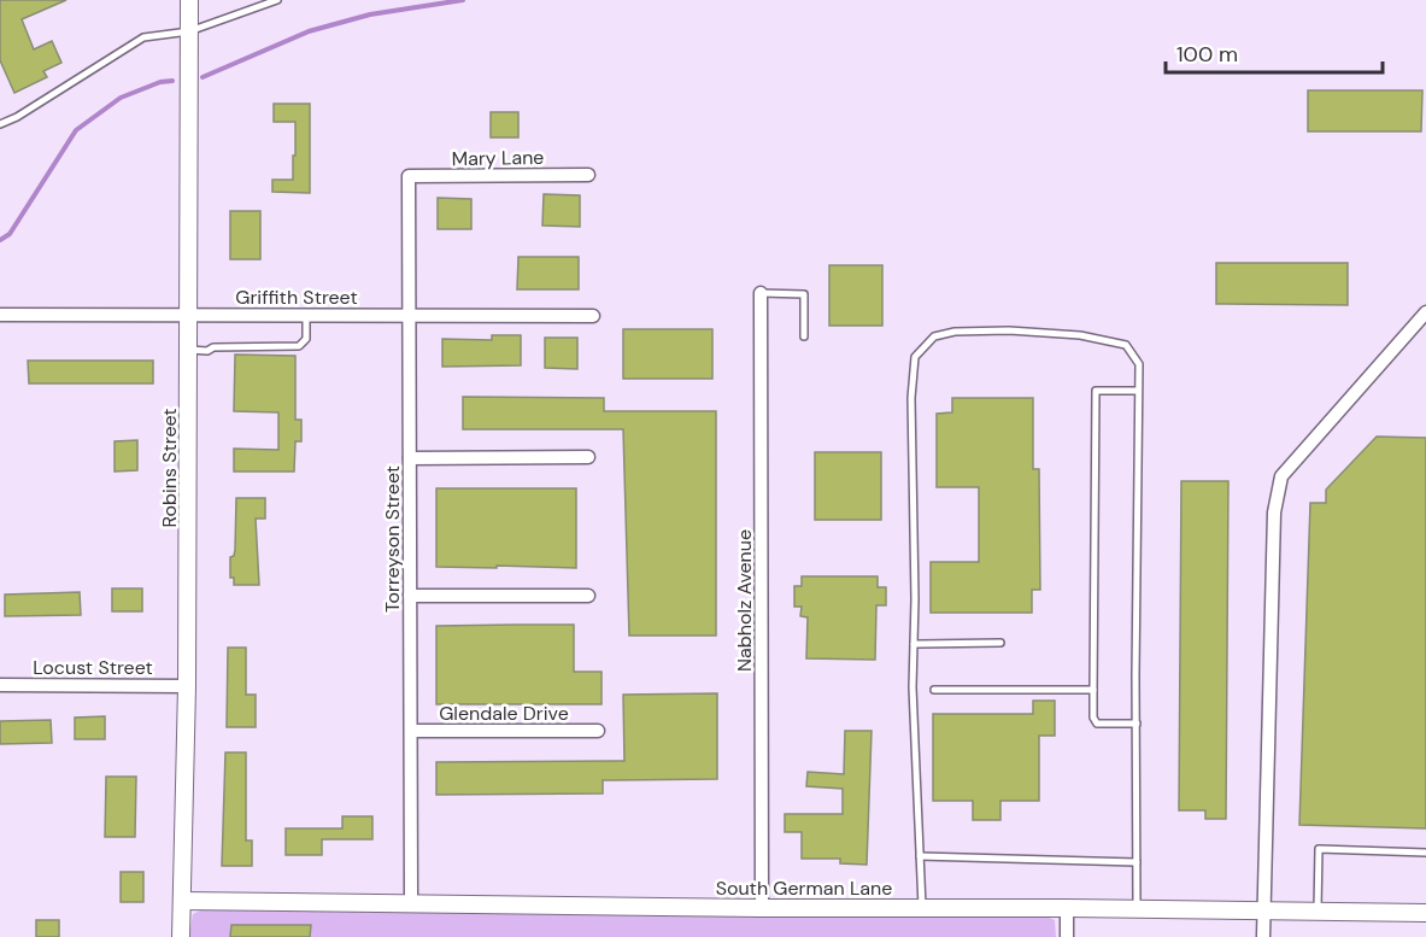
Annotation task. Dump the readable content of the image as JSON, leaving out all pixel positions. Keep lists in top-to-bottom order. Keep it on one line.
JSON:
{"streets":{"street":["Mary Lane","Griffith Street","Robins Street","Torreyson Street","Nabholz Avenue","Locust Street","Glendale Drive","South German Lane"]},"crossings":[["Mary Lane","Torreyson Street"],["Griffith Street","Robins Street"],["Griffith Street","Torreyson Street"],["Robins Street","Locust Street"],["Robins Street","South German Lane"],["Torreyson Street","Glendale Drive"],["Torreyson Street","South German Lane"],["Nabholz Avenue","South German Lane"]],"scale_bar":"100 m"}
